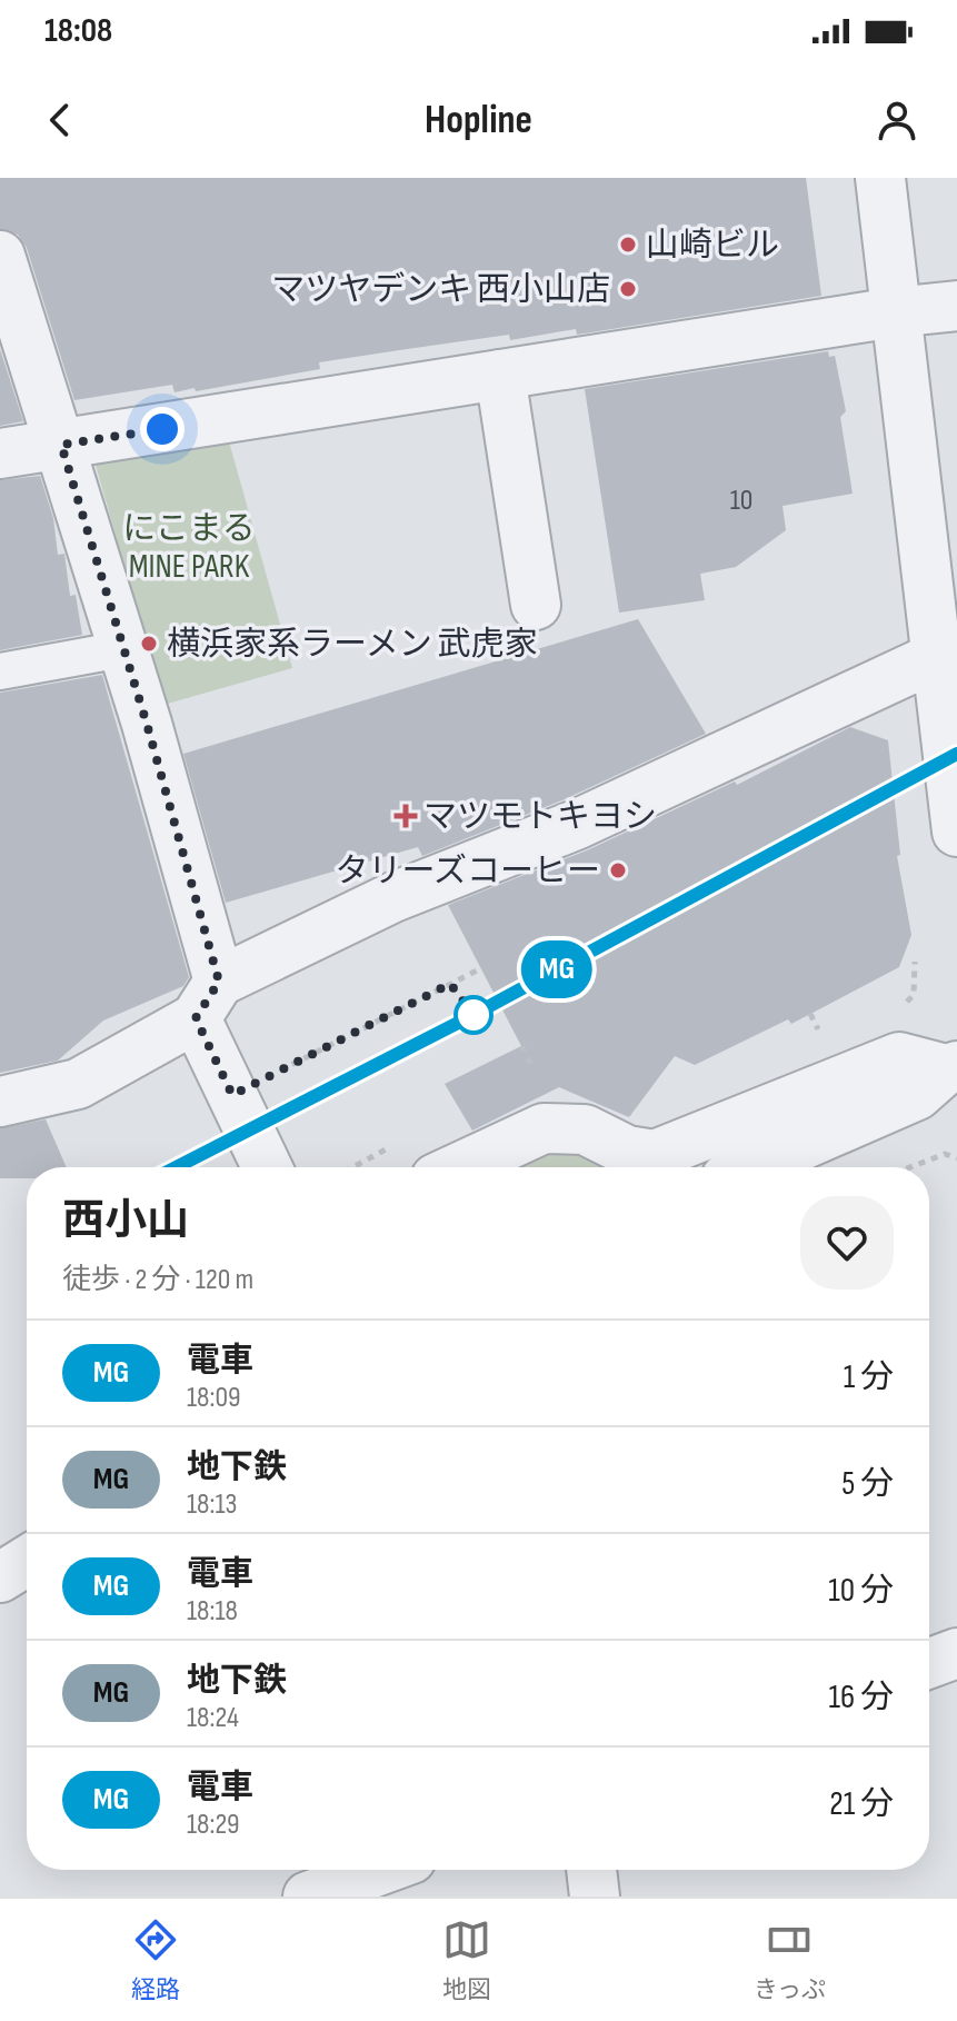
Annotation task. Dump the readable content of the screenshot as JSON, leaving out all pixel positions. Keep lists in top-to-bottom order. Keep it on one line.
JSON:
{"parks":["にこまる MINE PARK"],"places":{"other":["山崎ビル","マツヤデンキ 西小山店","横浜家系ラーメン 武虎家","タリーズコーヒー"],"health":["マツモトキヨシ"]},"house_numbers":["10"],"page":{"status":"18:08","header":"Hopline","on_map":"MG","heading":["西小山","徒歩 · 2 分 · 120 m"],"list":[{"mark":"MG","name":"電車","note":"18:09","value":"1 分"},{"mark":"MG","name":"地下鉄","note":"18:13","value":"5 分"},{"mark":"MG","name":"電車","note":"18:18","value":"10 分"},{"mark":"MG","name":"地下鉄","note":"18:24","value":"16 分"},{"mark":"MG","name":"電車","note":"18:29","value":"21 分"}],"tabs":["経路","地図","きっぷ"]}}
